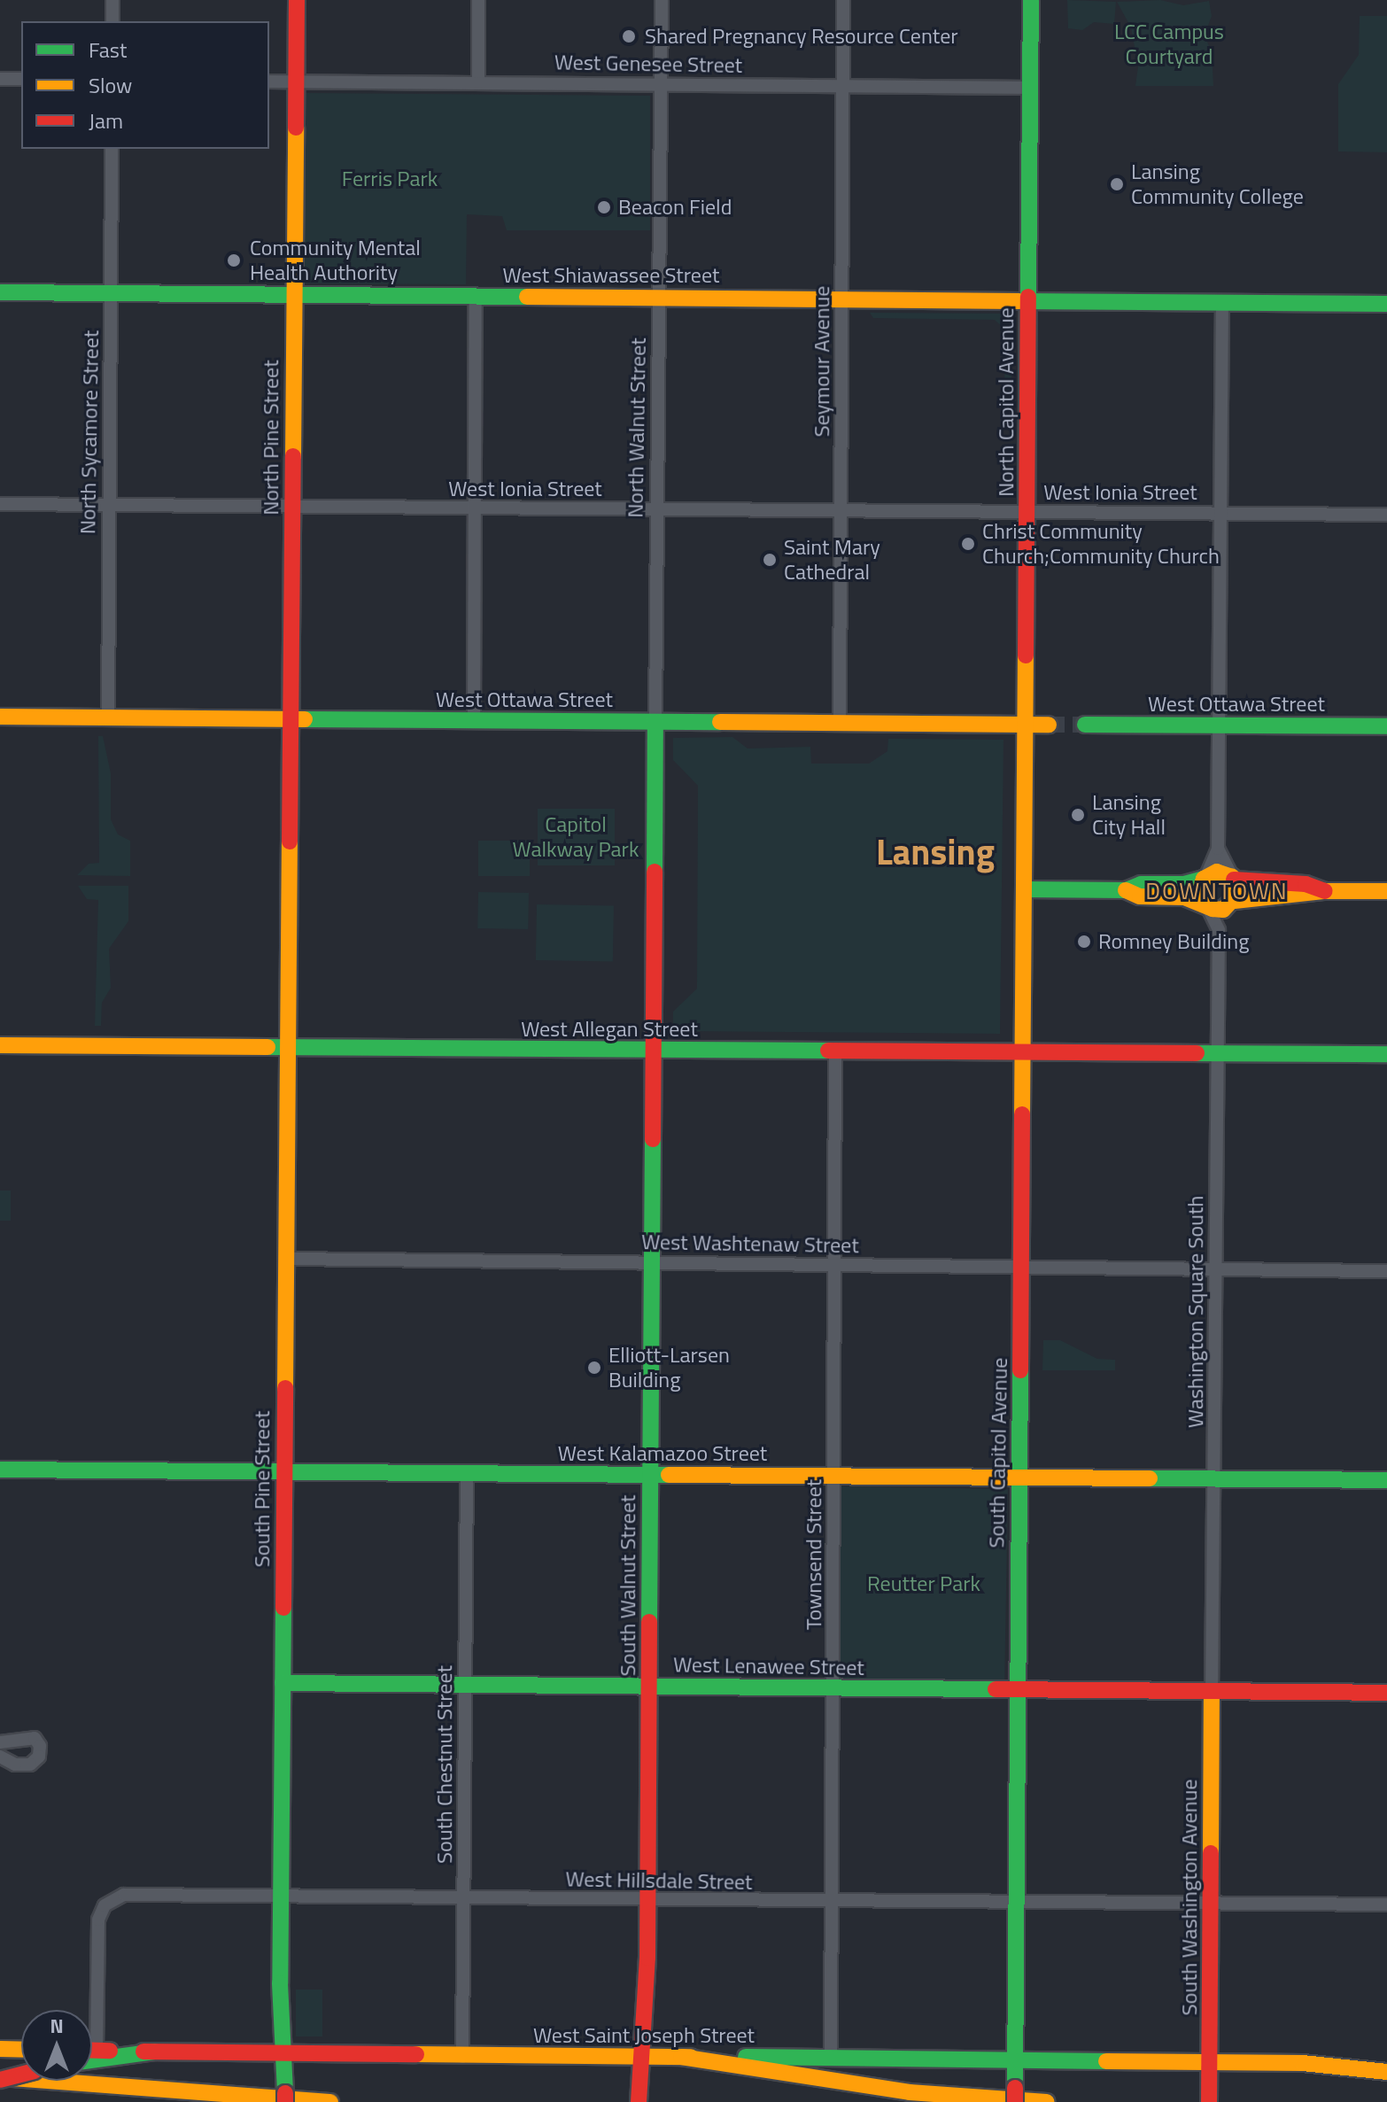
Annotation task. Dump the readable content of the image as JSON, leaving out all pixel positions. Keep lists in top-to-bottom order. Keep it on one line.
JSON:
{"streets":{"main road":["West Shiawassee Street","North Capitol Avenue","North Walnut Street","North Pine Street","West Ottawa Street","West Allegan Street","South Capitol Avenue","West Kalamazoo Street","South Pine Street","South Walnut Street","West Lenawee Street","South Washington Avenue","West Saint Joseph Street"],"street":["West Genesee Street","Seymour Avenue","North Sycamore Street","West Ionia Street","West Washtenaw Street","Washington Square South","Townsend Street","South Chestnut Street","West Hillsdale Street"]},"crossings":[["West Genesee Street","Seymour Avenue"],["West Genesee Street","North Capitol Avenue"],["West Genesee Street","North Walnut Street"],["West Genesee Street","North Pine Street"],["West Shiawassee Street","Seymour Avenue"],["West Shiawassee Street","North Capitol Avenue"],["West Shiawassee Street","North Walnut Street"],["West Shiawassee Street","North Sycamore Street"],["West Shiawassee Street","North Pine Street"],["Seymour Avenue","West Ionia Street"],["Seymour Avenue","West Ottawa Street"],["North Capitol Avenue","West Ionia Street"],["North Capitol Avenue","West Ottawa Street"],["North Capitol Avenue","South Capitol Avenue"],["North Walnut Street","West Ionia Street"],["North Walnut Street","West Ottawa Street"],["North Walnut Street","South Walnut Street"],["North Sycamore Street","West Ionia Street"],["North Sycamore Street","West Ottawa Street"],["North Pine Street","West Ionia Street"],["North Pine Street","West Ottawa Street"],["North Pine Street","South Pine Street"],["West Allegan Street","Washington Square South"],["West Allegan Street","South Capitol Avenue"],["West Allegan Street","South Pine Street"],["West Allegan Street","Townsend Street"],["West Allegan Street","South Walnut Street"],["West Washtenaw Street","Washington Square South"],["West Washtenaw Street","South Capitol Avenue"],["West Washtenaw Street","South Pine Street"],["West Washtenaw Street","Townsend Street"],["West Washtenaw Street","South Walnut Street"],["Washington Square South","West Kalamazoo Street"],["Washington Square South","West Lenawee Street"],["Washington Square South","South Washington Avenue"],["South Capitol Avenue","West Kalamazoo Street"],["South Capitol Avenue","West Lenawee Street"],["South Capitol Avenue","West Hillsdale Street"],["South Capitol Avenue","West Saint Joseph Street"],["West Kalamazoo Street","South Pine Street"],["West Kalamazoo Street","Townsend Street"],["West Kalamazoo Street","South Walnut Street"],["West Kalamazoo Street","South Chestnut Street"],["South Pine Street","West Lenawee Street"],["South Pine Street","West Hillsdale Street"],["South Pine Street","West Saint Joseph Street"],["Townsend Street","West Lenawee Street"],["Townsend Street","West Hillsdale Street"],["Townsend Street","West Saint Joseph Street"],["South Walnut Street","West Lenawee Street"],["South Walnut Street","West Hillsdale Street"],["South Walnut Street","West Saint Joseph Street"],["West Lenawee Street","South Chestnut Street"],["West Lenawee Street","South Washington Avenue"],["South Chestnut Street","West Hillsdale Street"],["South Chestnut Street","West Saint Joseph Street"],["West Hillsdale Street","South Washington Avenue"],["West Hillsdale Street","West Saint Joseph Street"],["South Washington Avenue","West Saint Joseph Street"]],"districts":["Lansing","DOWNTOWN"],"parks":["LCC Campus Courtyard","Ferris Park","Capitol Walkway Park","Reutter Park"],"places":["Shared Pregnancy Resource Center","Lansing Community College","Beacon Field","Community Mental Health Authority","Christ Community Church;Community Church","Saint Mary Cathedral","Lansing City Hall","Romney Building","Elliott-Larsen Building"],"legend":["Fast","Slow","Jam"],"north":"top"}
